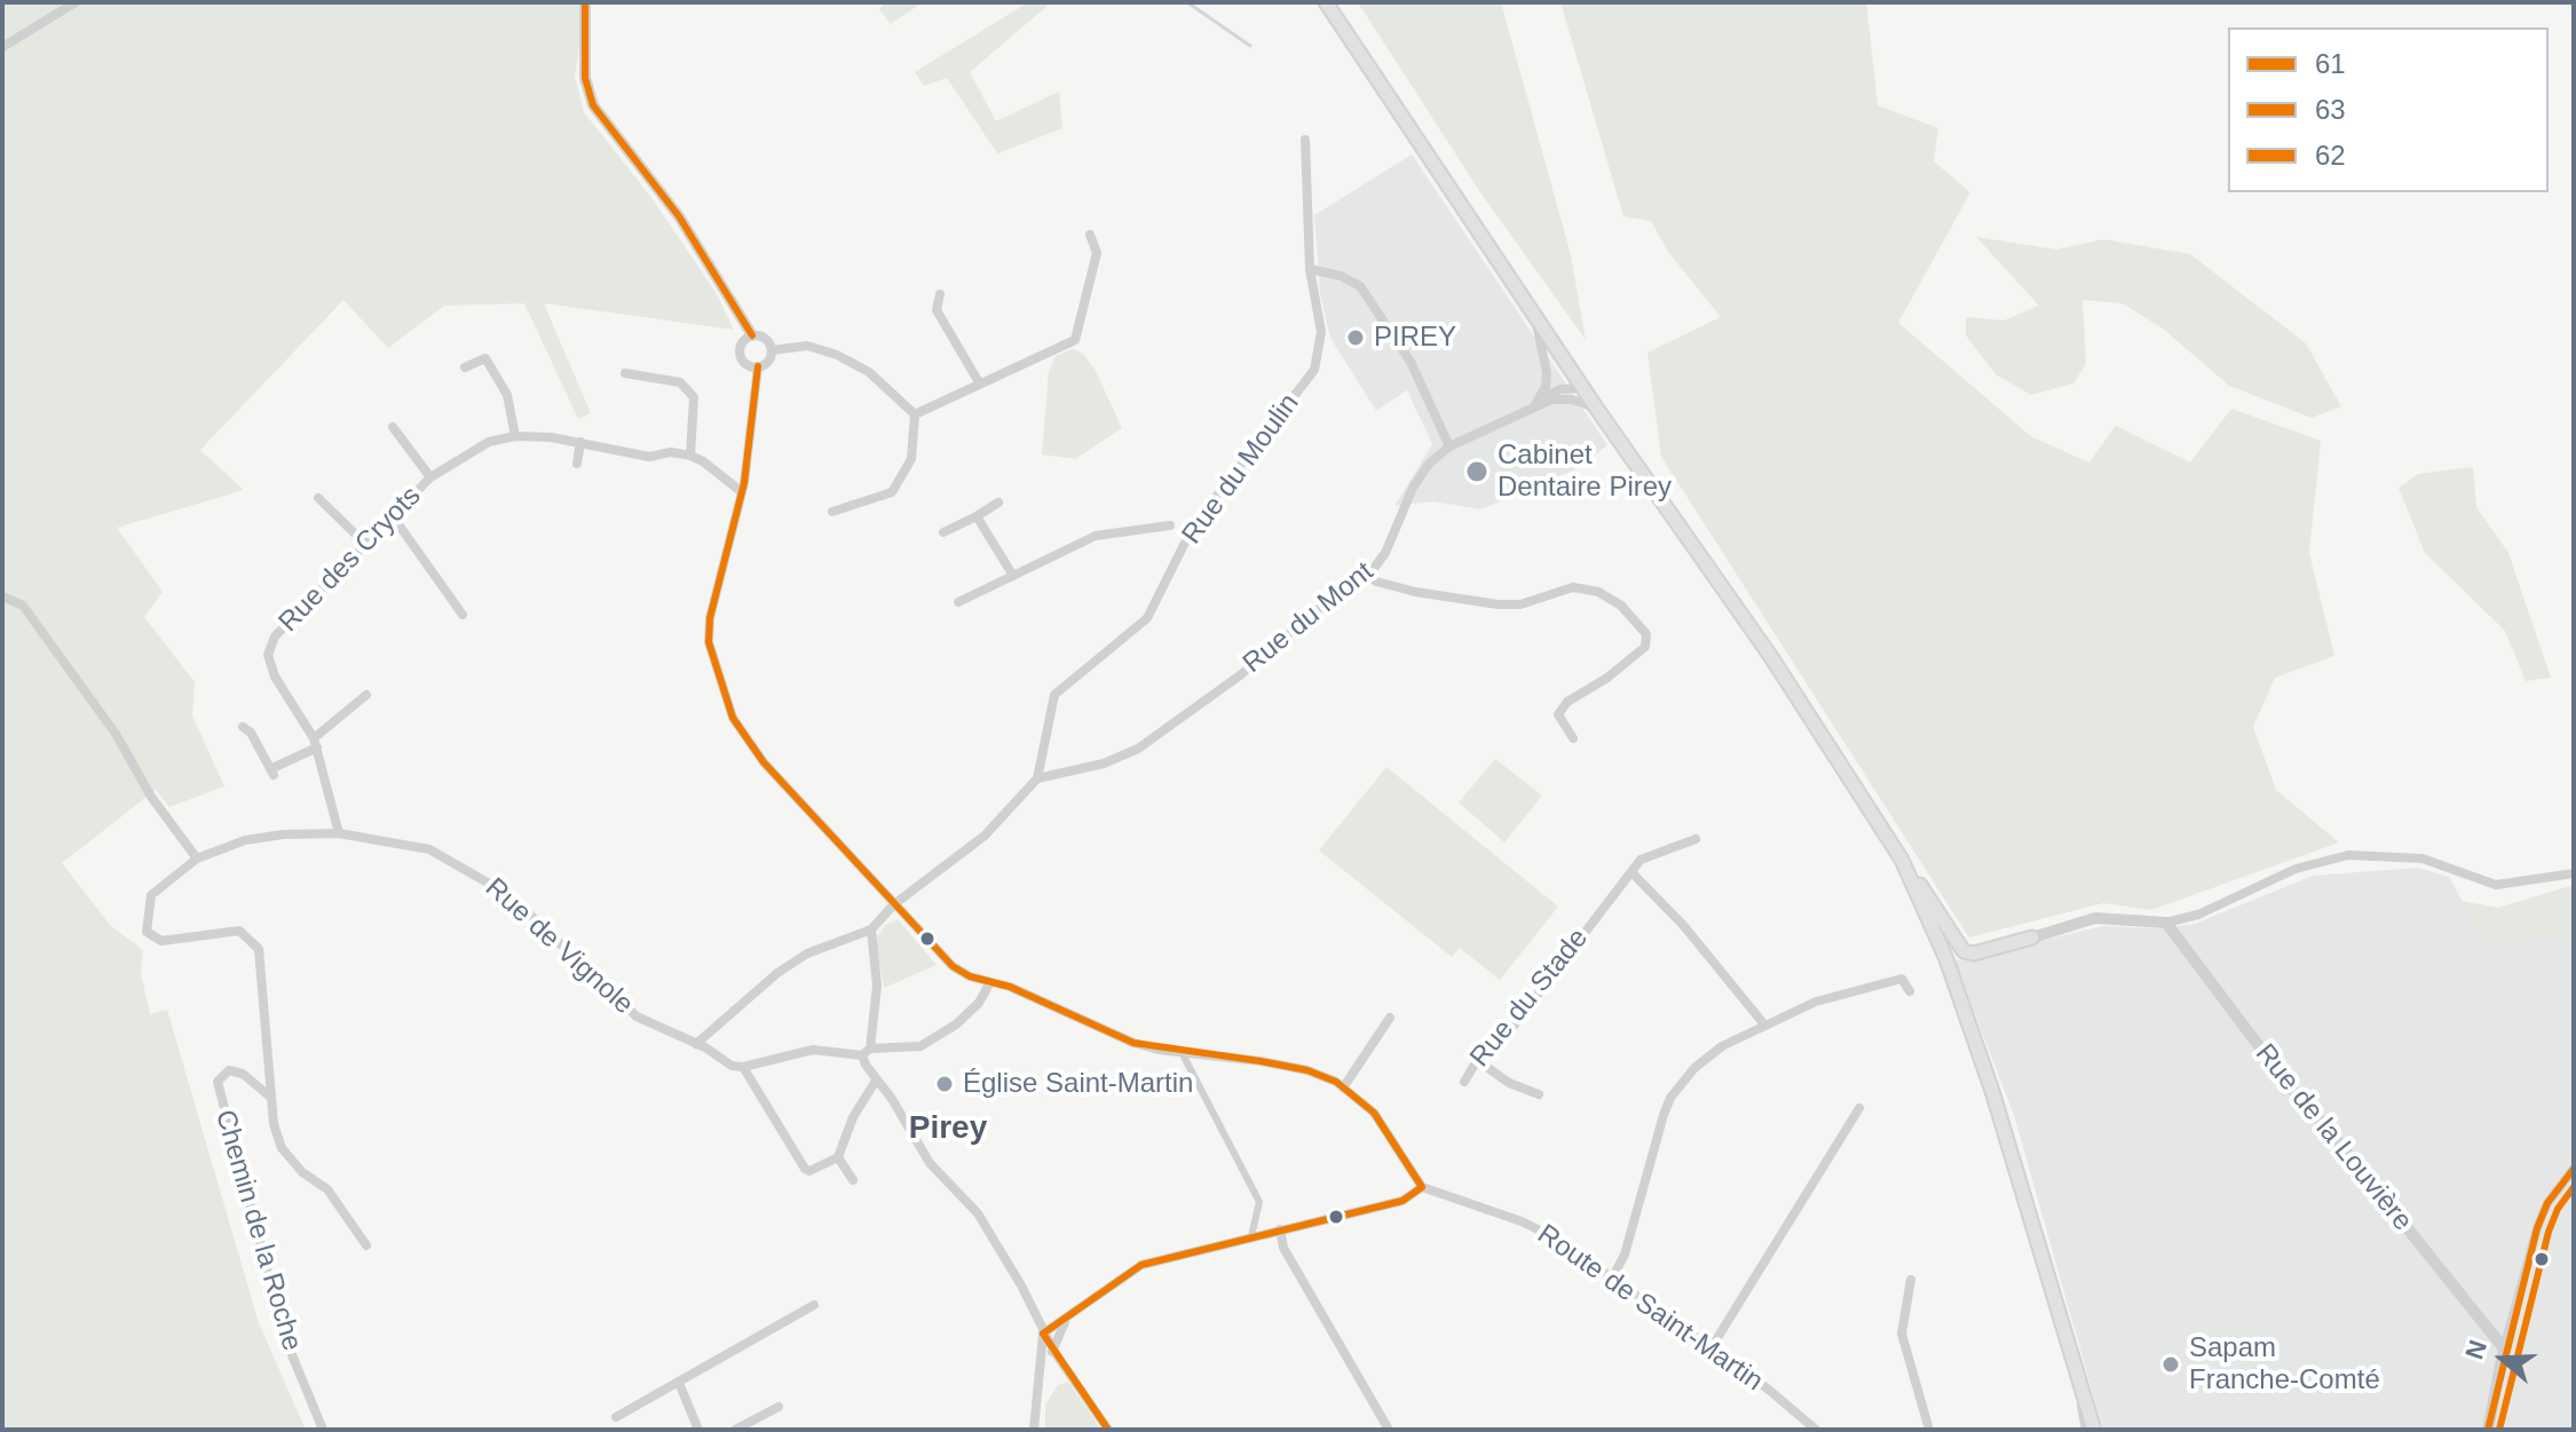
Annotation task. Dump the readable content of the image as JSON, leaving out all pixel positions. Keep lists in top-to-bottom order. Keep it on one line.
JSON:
{"streets":{"street":["Rue du Moulin","Rue des Cryots","Rue du Mont","Rue de Vignole","Rue du Stade","Rue de la Louvière","Chemin de la Roche","Route de Saint-Martin"]},"crossings":[["Rue du Moulin","Rue du Mont"],["Rue des Cryots","Rue de Vignole"],["Rue de Vignole","Chemin de la Roche"]],"districts":["Pirey"],"places":["PIREY","Cabinet Dentaire Pirey","Église Saint-Martin","Sapam Franche-Comté"],"lines":["transit line 61","transit line 63","transit line 62"],"legend":["61","63","62"],"north":"left"}
